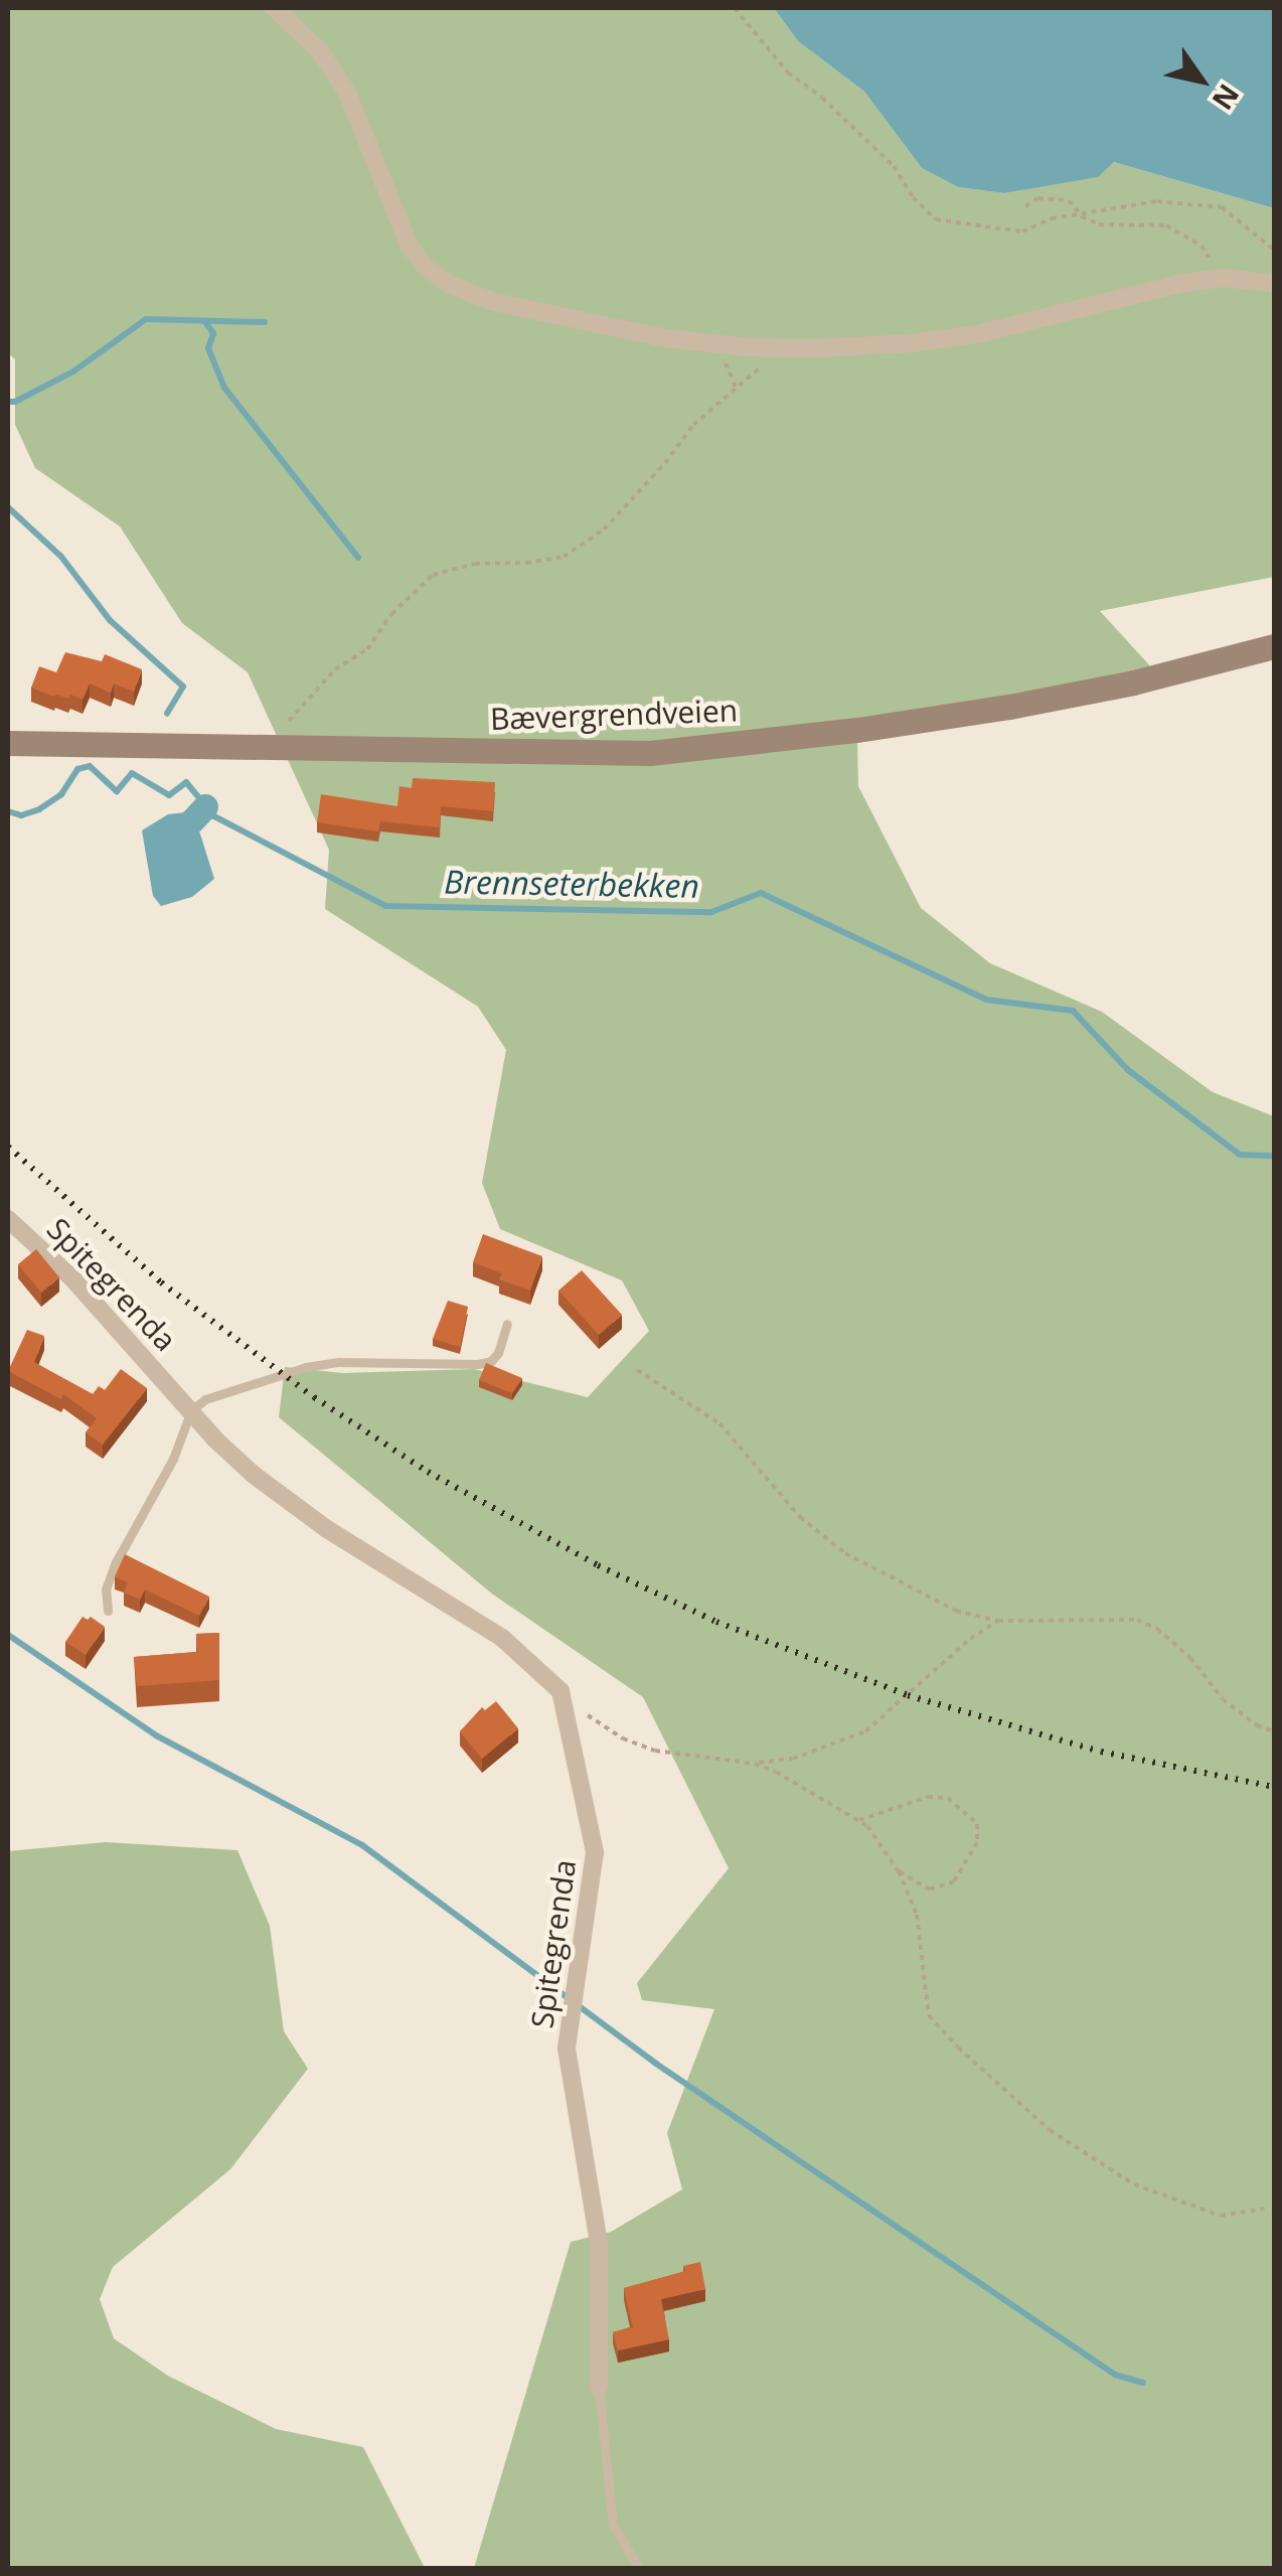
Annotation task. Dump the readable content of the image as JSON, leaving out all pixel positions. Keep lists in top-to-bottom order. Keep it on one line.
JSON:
{"streets":{"main road":["Bævergrendveien"],"street":["Spitegrenda"]},"water":["Brennseterbekken"],"north":"bottom right"}
